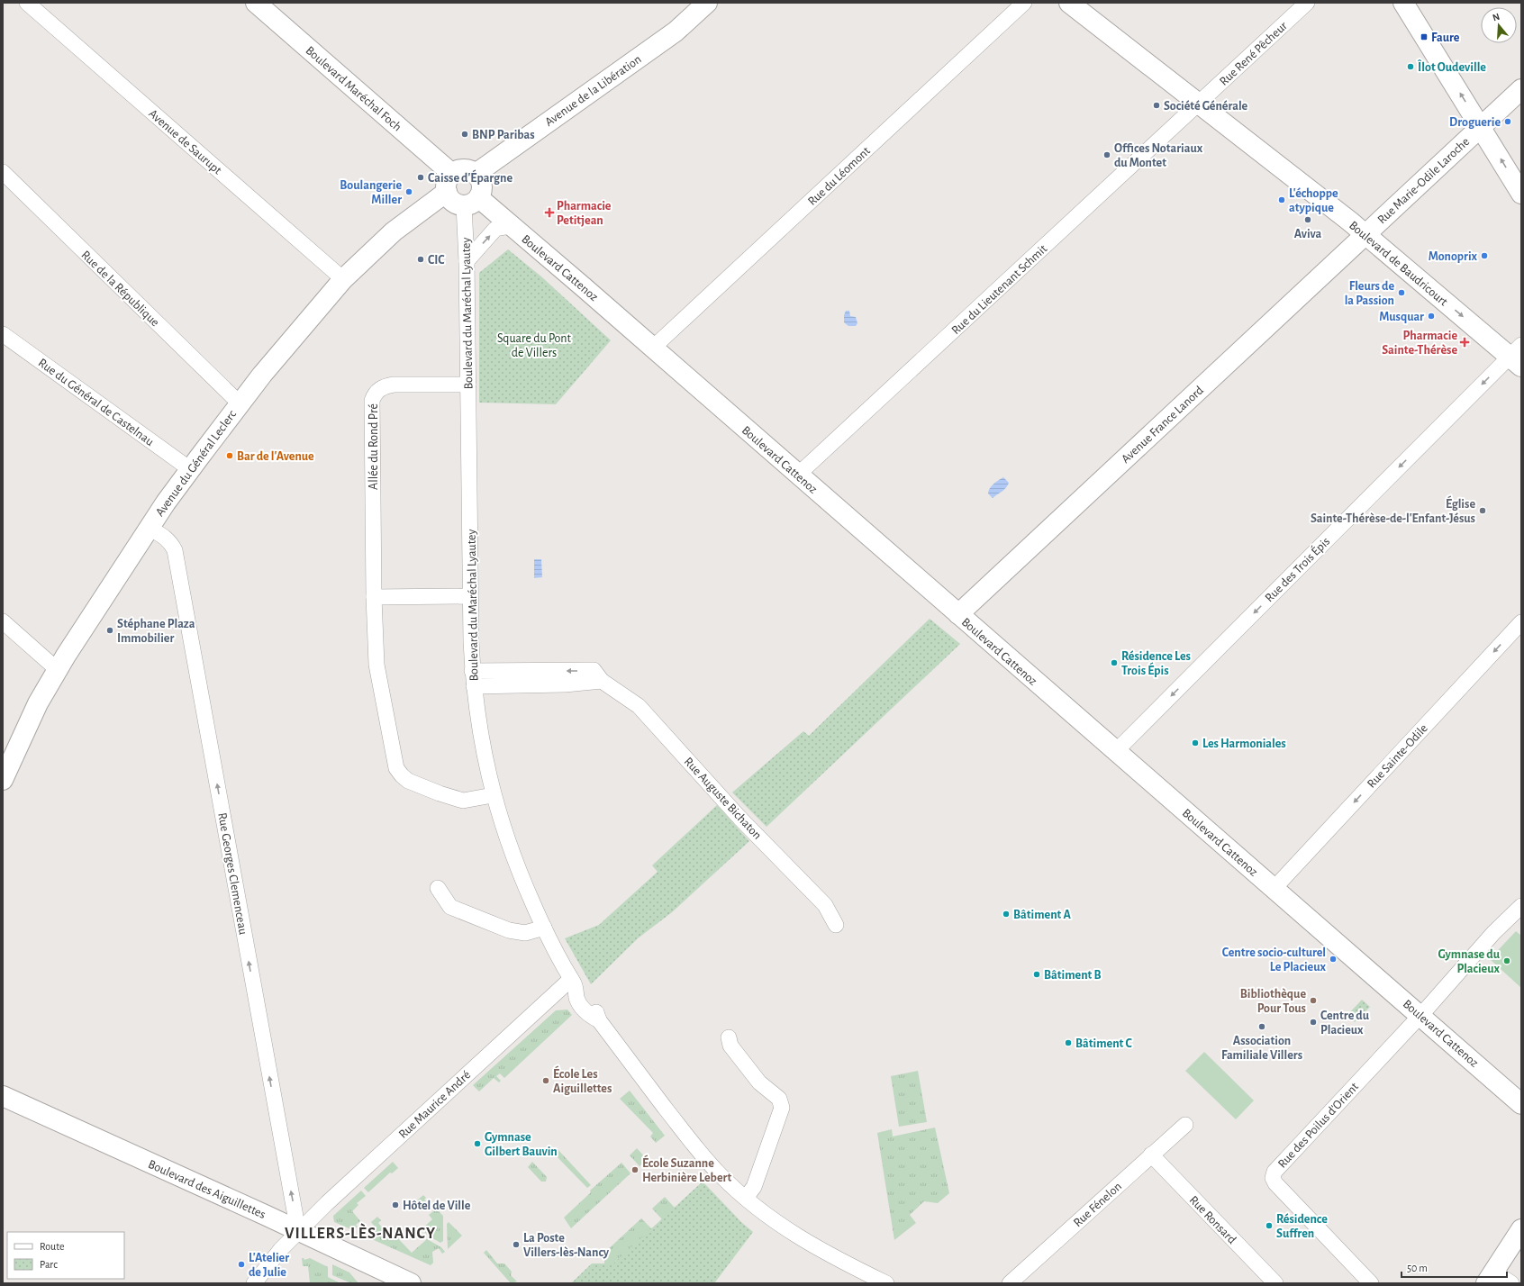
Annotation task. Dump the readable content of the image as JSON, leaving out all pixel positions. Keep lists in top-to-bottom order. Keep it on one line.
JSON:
{"streets":{"street":["Rue René Pêcheur","Boulevard Maréchal Foch","Avenue de la Libération","Avenue de Saurupt","Rue du Léomont","Rue Marie-Odile Laroche","Boulevard de Baudricourt","Boulevard Cattenoz","Rue de la République","Rue du Lieutenant Schmit","Boulevard du Maréchal Lyautey","Rue du Général de Castelnau","Avenue France Lanord","Allée du Rond Pré","Avenue du Général Leclerc","Rue des Trois Épis","Rue Sainte-Odile","Rue Auguste Bichaton","Rue Georges Clemenceau","Rue Maurice André","Rue des Poilus d'Orient","Boulevard des Aiguillettes","Rue Fénelon","Rue Ronsard"]},"crossings":[["Rue René Pêcheur","Boulevard de Baudricourt"],["Rue René Pêcheur","Rue du Lieutenant Schmit"],["Boulevard Maréchal Foch","Avenue de la Libération"],["Boulevard Maréchal Foch","Boulevard Cattenoz"],["Boulevard Maréchal Foch","Boulevard du Maréchal Lyautey"],["Boulevard Maréchal Foch","Avenue du Général Leclerc"],["Avenue de la Libération","Boulevard Cattenoz"],["Avenue de la Libération","Boulevard du Maréchal Lyautey"],["Avenue de la Libération","Avenue du Général Leclerc"],["Avenue de Saurupt","Avenue du Général Leclerc"],["Rue du Léomont","Boulevard Cattenoz"],["Rue Marie-Odile Laroche","Boulevard de Baudricourt"],["Rue Marie-Odile Laroche","Avenue France Lanord"],["Boulevard de Baudricourt","Rue du Lieutenant Schmit"],["Boulevard de Baudricourt","Avenue France Lanord"],["Boulevard de Baudricourt","Rue des Trois Épis"],["Boulevard Cattenoz","Rue du Lieutenant Schmit"],["Boulevard Cattenoz","Boulevard du Maréchal Lyautey"],["Boulevard Cattenoz","Avenue France Lanord"],["Boulevard Cattenoz","Avenue du Général Leclerc"],["Boulevard Cattenoz","Rue des Trois Épis"],["Boulevard Cattenoz","Rue Sainte-Odile"],["Boulevard Cattenoz","Rue des Poilus d'Orient"],["Rue de la République","Avenue du Général Leclerc"],["Boulevard du Maréchal Lyautey","Allée du Rond Pré"],["Boulevard du Maréchal Lyautey","Avenue du Général Leclerc"],["Boulevard du Maréchal Lyautey","Rue Auguste Bichaton"],["Boulevard du Maréchal Lyautey","Rue Maurice André"],["Rue du Général de Castelnau","Avenue du Général Leclerc"],["Avenue du Général Leclerc","Rue Georges Clemenceau"],["Rue Georges Clemenceau","Rue Maurice André"],["Rue Georges Clemenceau","Boulevard des Aiguillettes"],["Rue Maurice André","Boulevard des Aiguillettes"],["Rue Fénelon","Rue Ronsard"]],"one_way":["Rue des Trois Épis","Rue Sainte-Odile","Rue Georges Clemenceau"],"districts":["VILLERS-LÈS-NANCY"],"parks":["Square du Pont de Villers"],"places":{"transit":["Faure"],"other":["Îlot Oudeville","Société Générale","Droguerie","BNP Paribas","Offices Notariaux du Montet","Caisse d'Épargne","Boulangerie Miller","L'échoppe atypique","Aviva","Monoprix","CIC","Fleurs de la Passion","Musquar","Bar de l'Avenue","Église Sainte-Thérèse-de-l'Enfant-Jésus","Stéphane Plaza Immobilier","Résidence Les Trois Épis","Les Harmoniales","Bâtiment A","Centre socio-culturel Le Placieux","Gymnase du Placieux","Bâtiment B","Bibliothèque Pour Tous","Centre du Placieux","Association Familiale Villers","Bâtiment C","École Les Aiguillettes","Gymnase Gilbert Bauvin","École Suzanne Herbinière Lebert","Hôtel de Ville","Résidence Suffren","La Poste Villers-lès-Nancy","L'Atelier de Julie"],"health":["Pharmacie Petitjean","Pharmacie Sainte-Thérèse"]},"legend":["Route","Parc"],"scale_bar":"50 m","north":"top"}
